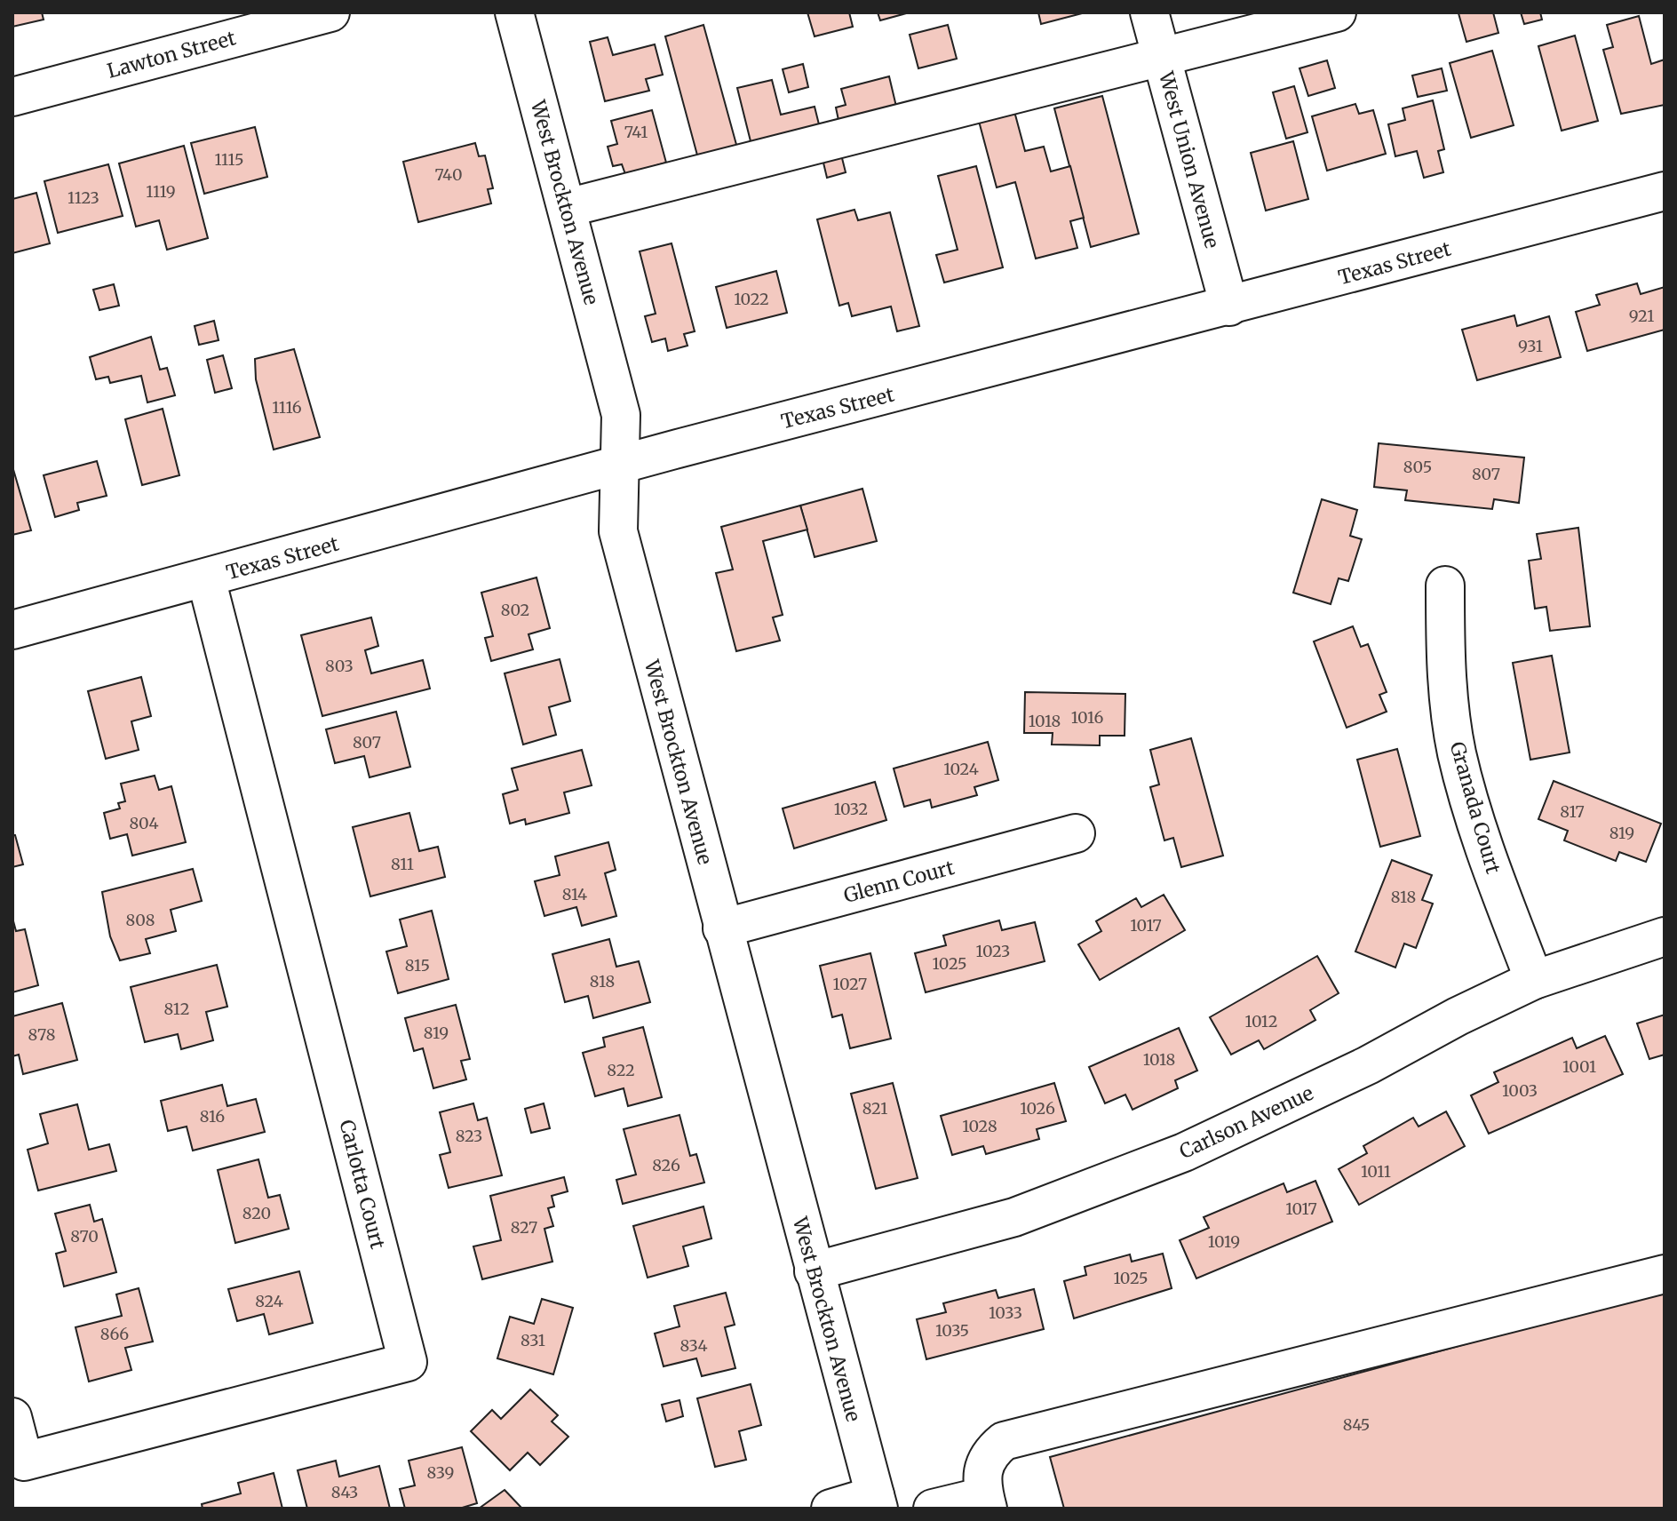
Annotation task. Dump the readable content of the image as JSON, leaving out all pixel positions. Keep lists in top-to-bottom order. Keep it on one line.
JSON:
{"streets":{"street":["Lawton Street","West Union Avenue","West Brockton Avenue","Texas Street","Granada Court","Glenn Court","Carlson Avenue","Carlotta Court"]},"crossings":[["West Union Avenue","Texas Street"],["West Brockton Avenue","Texas Street"],["West Brockton Avenue","Glenn Court"],["West Brockton Avenue","Carlson Avenue"],["Texas Street","Carlotta Court"],["Granada Court","Carlson Avenue"]],"house_numbers":["741","1115","740","1119","1123","1022","921","931","1116","805","807","802","803","1016","1018","807","1024","1032","817","804","819","811","814","818","808","1017","1023","1025","815","818","1027","812","1012","819","878","1018","1001","822","1003","821","1026","816","1028","823","826","1011","1017","820","827","870","1019","1025","824","1033","1035","866","831","834","845","839","843"]}
